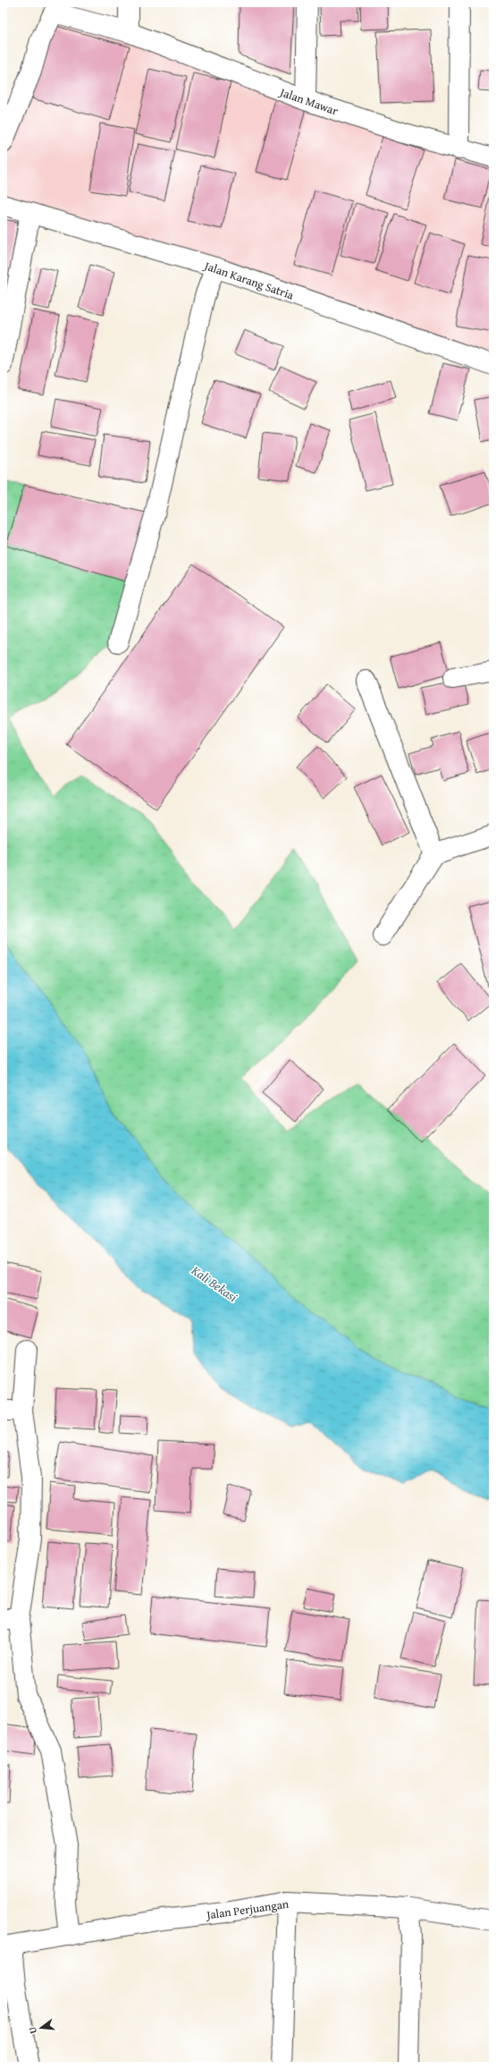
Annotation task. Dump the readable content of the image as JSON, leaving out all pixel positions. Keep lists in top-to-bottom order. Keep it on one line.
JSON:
{"streets":{"street":["Jalan Mawar","Jalan Karang Satria","Jalan Perjuangan"]},"water":["Kali Bekasi"],"north":"left"}
